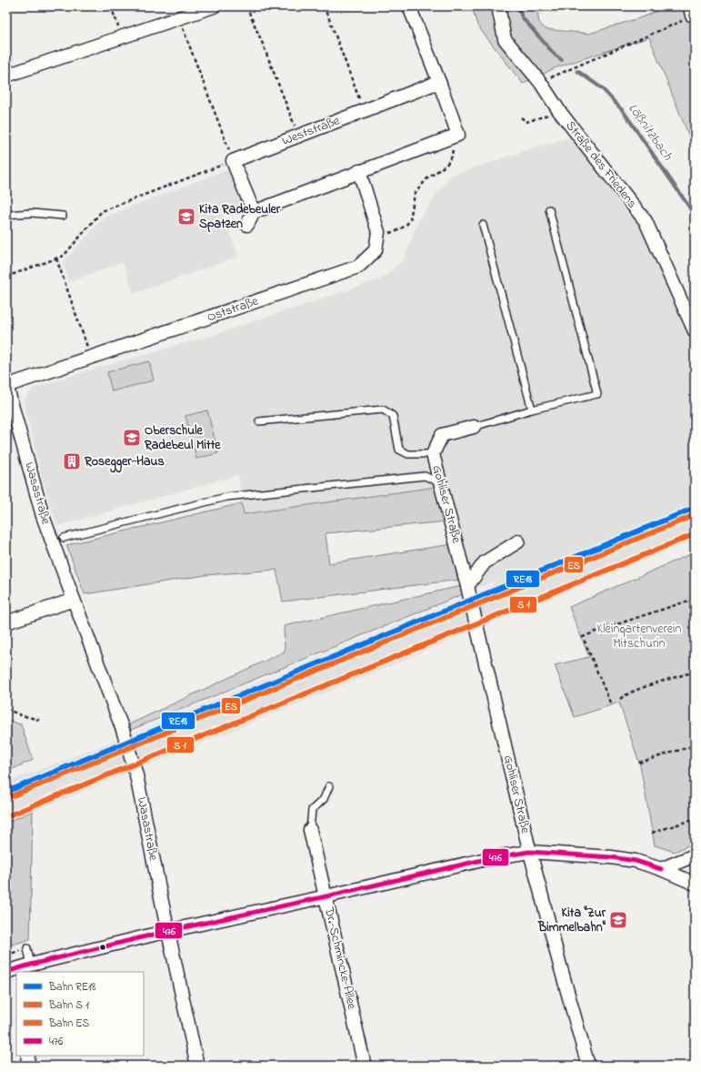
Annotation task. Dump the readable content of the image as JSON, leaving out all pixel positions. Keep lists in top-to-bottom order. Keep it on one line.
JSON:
{"streets":{"street":["Weststraße","Straße des Friedens","Oststraße","Wasastraße","Gohliser Straße","Dr.-Schmincke-Allee"]},"crossings":[["Oststraße","Wasastraße"]],"water":["Lößnitzbach"],"parks":["Kleingartenverein Mitschurin"],"places":{"school or university":["Kita Radebeuler Spatzen","Oberschule Radebeul Mitte","Kita \"Zur Bimmelbahn\""],"building":["Rosegger-Haus"]},"lines":["rail line RE18","rail line ES","transit line 476"],"legend":["Bahn RE18","Bahn S 1","Bahn ES","476"]}
